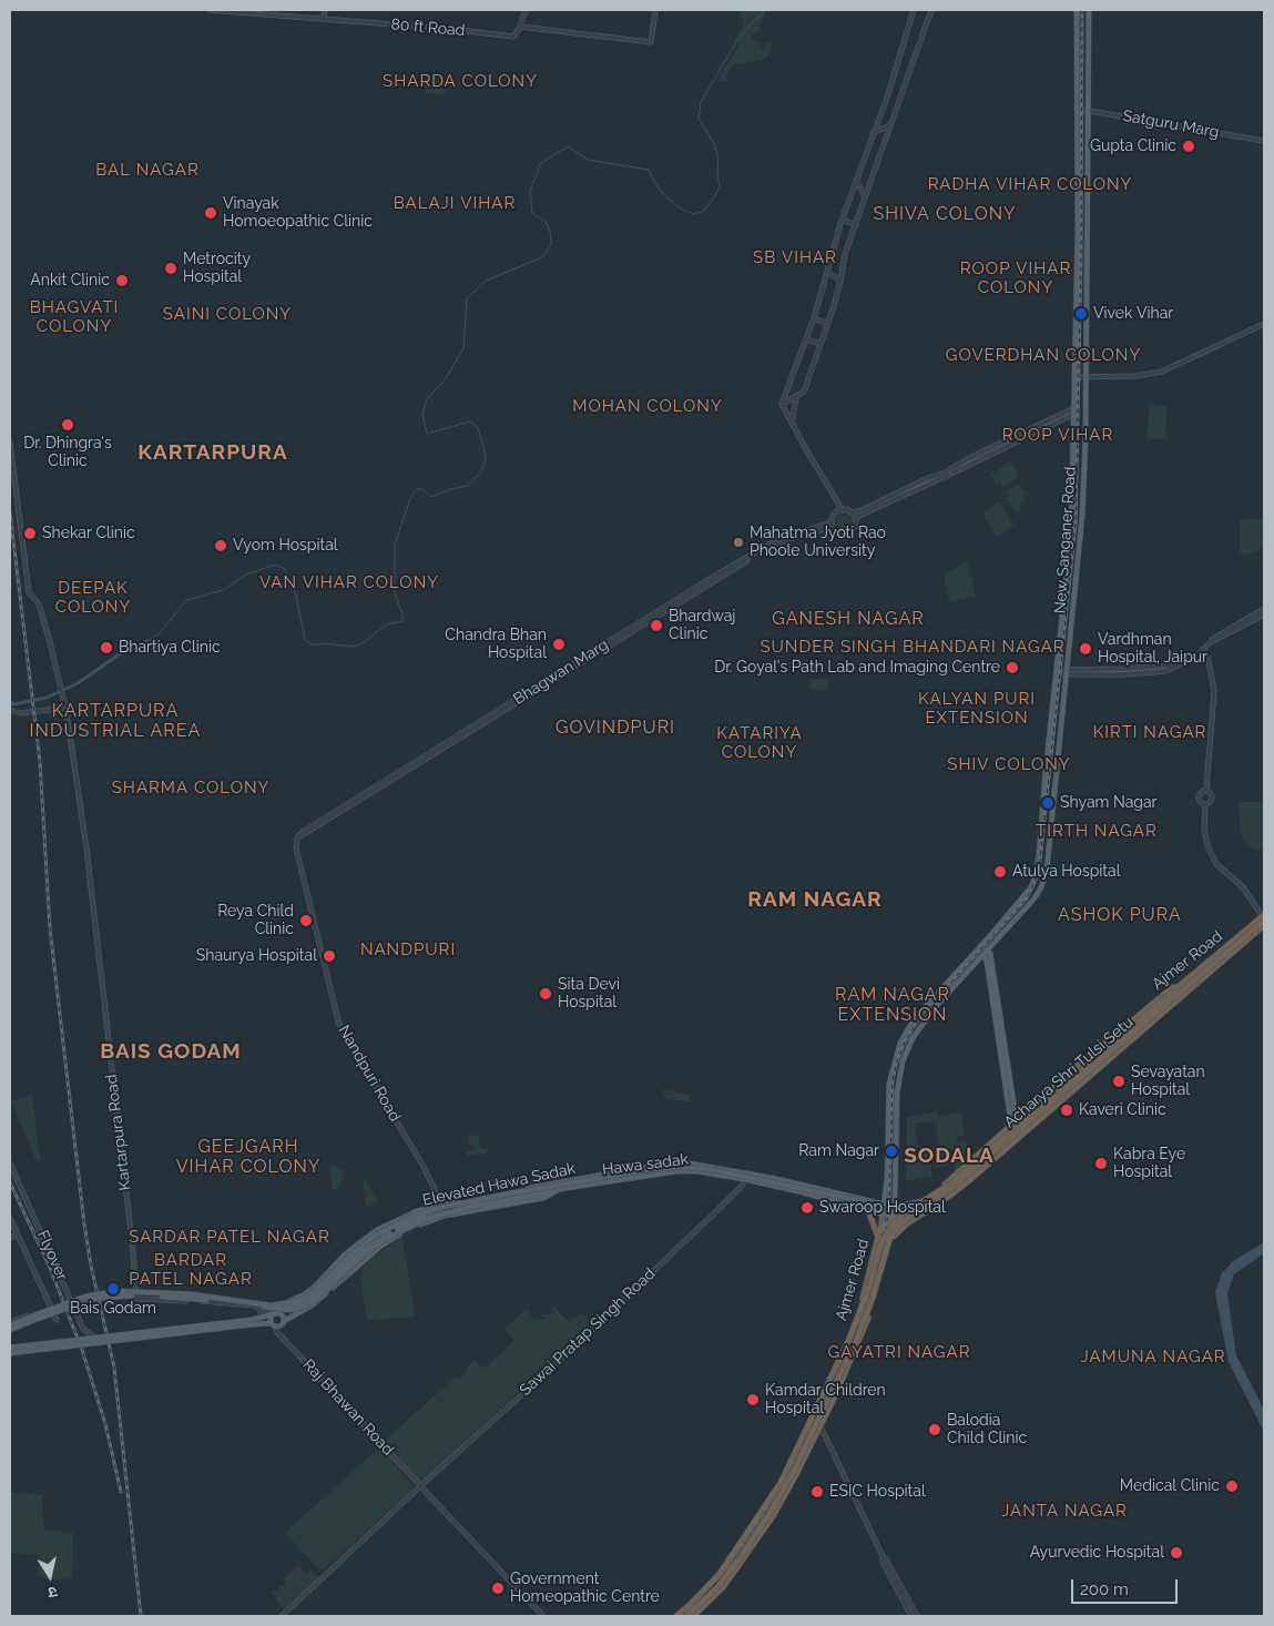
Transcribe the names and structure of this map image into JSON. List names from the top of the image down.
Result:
{
  "streets": {
    "highway": ["Ajmer Road", "Acharya Shri Tulsi Setu"],
    "main road": ["New Sanganer Road", "Hawa sadak", "Elevated Hawa Sadak"],
    "street": [
      "80 ft Road",
      "Satguru Marg",
      "Bhagwan Marg",
      "Nandpuri Road",
      "Kartarpura Road",
      "Flyover",
      "Sawai Pratap Singh Road",
      "Raj Bhawan Road"
    ]
  },
  "crossings": [
    ["Satguru Marg", "New Sanganer Road"],
    ["New Sanganer Road", "Ajmer Road"],
    ["New Sanganer Road", "Hawa sadak"],
    ["Bhagwan Marg", "Nandpuri Road"],
    ["Ajmer Road", "Acharya Shri Tulsi Setu"],
    ["Ajmer Road", "Hawa sadak"],
    ["Acharya Shri Tulsi Setu", "Elevated Hawa Sadak"],
    ["Nandpuri Road", "Hawa sadak"],
    ["Kartarpura Road", "Hawa sadak"],
    ["Hawa sadak", "Elevated Hawa Sadak"],
    ["Hawa sadak", "Sawai Pratap Singh Road"],
    ["Hawa sadak", "Raj Bhawan Road"],
    ["Sawai Pratap Singh Road", "Raj Bhawan Road"]
  ],
  "districts": [
    "SHARDA COLONY",
    "BAL NAGAR",
    "RADHA VIHAR COLONY",
    "BALAJI VIHAR",
    "SHIVA COLONY",
    "SB VIHAR",
    "ROOP VIHAR COLONY",
    "BHAGVATI COLONY",
    "SAINI COLONY",
    "GOVERDHAN COLONY",
    "MOHAN COLONY",
    "ROOP VIHAR",
    "KARTARPURA",
    "VAN VIHAR COLONY",
    "DEEPAK COLONY",
    "GANESH NAGAR",
    "SUNDER SINGH BHANDARI NAGAR",
    "KALYAN PURI EXTENSION",
    "KARTARPURA INDUSTRIAL AREA",
    "GOVINDPURI",
    "KIRTI NAGAR",
    "KATARIYA COLONY",
    "SHIV COLONY",
    "SHARMA COLONY",
    "TIRTH NAGAR",
    "RAM NAGAR",
    "ASHOK PURA",
    "NANDPURI",
    "RAM NAGAR EXTENSION",
    "BAIS GODAM",
    "GEEJGARH VIHAR COLONY",
    "SODALA",
    "SARDAR PATEL NAGAR",
    "BARDAR PATEL NAGAR",
    "GAYATRI NAGAR",
    "JAMUNA NAGAR",
    "JANTA NAGAR"
  ],
  "places": [
    "Gupta Clinic",
    "Vinayak Homoeopathic Clinic",
    "Metrocity Hospital",
    "Ankit Clinic",
    "Vivek Vihar",
    "Dr. Dhingra's Clinic",
    "Shekar Clinic",
    "Mahatma Jyoti Rao Phoole University",
    "Vyom Hospital",
    "Bhardwaj Clinic",
    "Chandra Bhan Hospital",
    "Bhartiya Clinic",
    "Vardhman Hospital, Jaipur",
    "Dr. Goyal's Path Lab and Imaging Centre",
    "Shyam Nagar",
    "Atulya Hospital",
    "Reya Child Clinic",
    "Shaurya Hospital",
    "Sita Devi Hospital",
    "Sevayatan Hospital",
    "Kaveri Clinic",
    "Ram Nagar",
    "Kabra Eye Hospital",
    "Swaroop Hospital",
    "Bais Godam",
    "Kamdar Children Hospital",
    "Balodia Child Clinic",
    "Medical Clinic",
    "ESIC Hospital",
    "Ayurvedic Hospital",
    "Government Homeopathic Centre"
  ],
  "scale_bar": "200 m",
  "north": "bottom"
}
